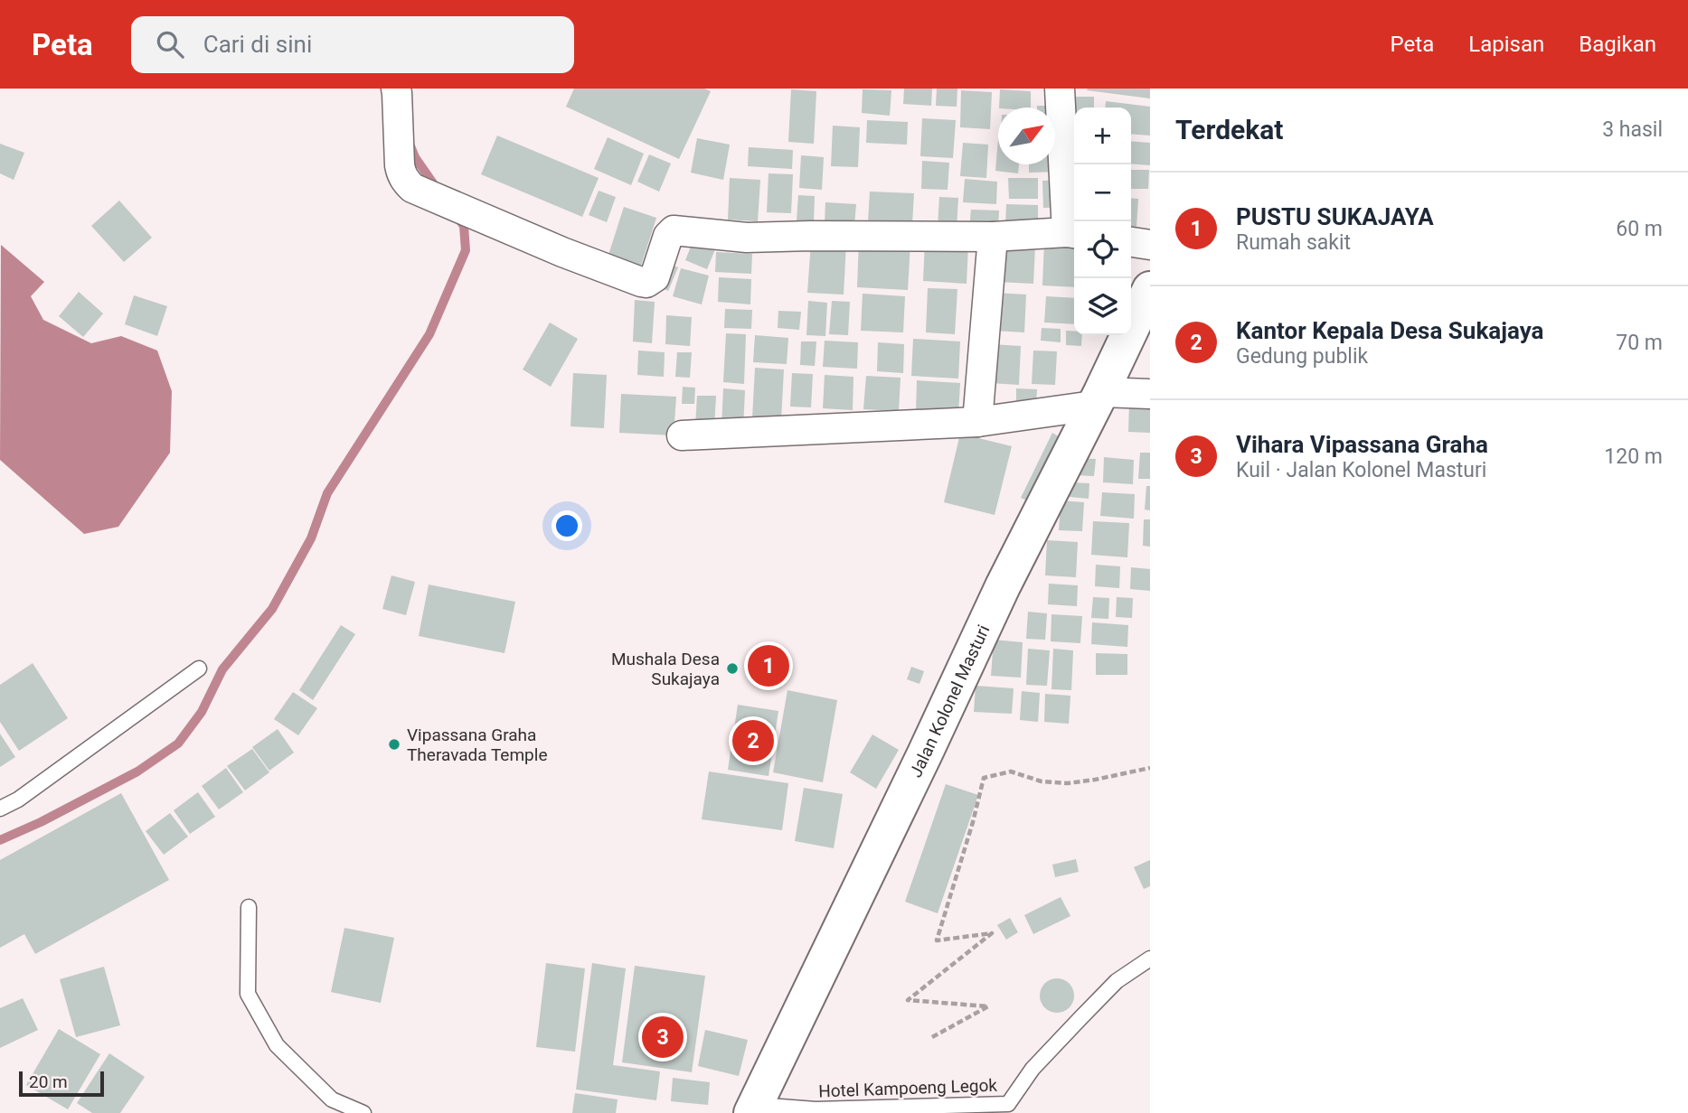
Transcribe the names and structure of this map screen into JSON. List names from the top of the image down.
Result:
{
  "streets": {
    "main road": ["Jalan Kolonel Masturi"],
    "lane": ["Hotel Kampoeng Legok"]
  },
  "crossings": [
    ["Jalan Kolonel Masturi", "Hotel Kampoeng Legok"]
  ],
  "places": ["Mushala Desa Sukajaya", "Vipassana Graha Theravada Temple"],
  "scale_bar": "20 m",
  "north": "top right",
  "page": {
    "header": "Peta",
    "search": "Cari di sini",
    "nav": ["Peta", "Lapisan", "Bagikan"],
    "heading": ["Terdekat", "3 hasil"],
    "map_buttons": ["+", "−"],
    "list": [
      {
        "mark": "1",
        "name": "PUSTU SUKAJAYA",
        "note": "Rumah sakit",
        "value": "60 m"
      },
      {
        "mark": "2",
        "name": "Kantor Kepala Desa Sukajaya",
        "note": "Gedung publik",
        "value": "70 m"
      },
      {
        "mark": "3",
        "name": "Vihara Vipassana Graha",
        "note": "Kuil · Jalan Kolonel Masturi",
        "value": "120 m"
      }
    ],
    "pins": ["1", "2", "3"],
    "scale": "20 m"
  }
}
